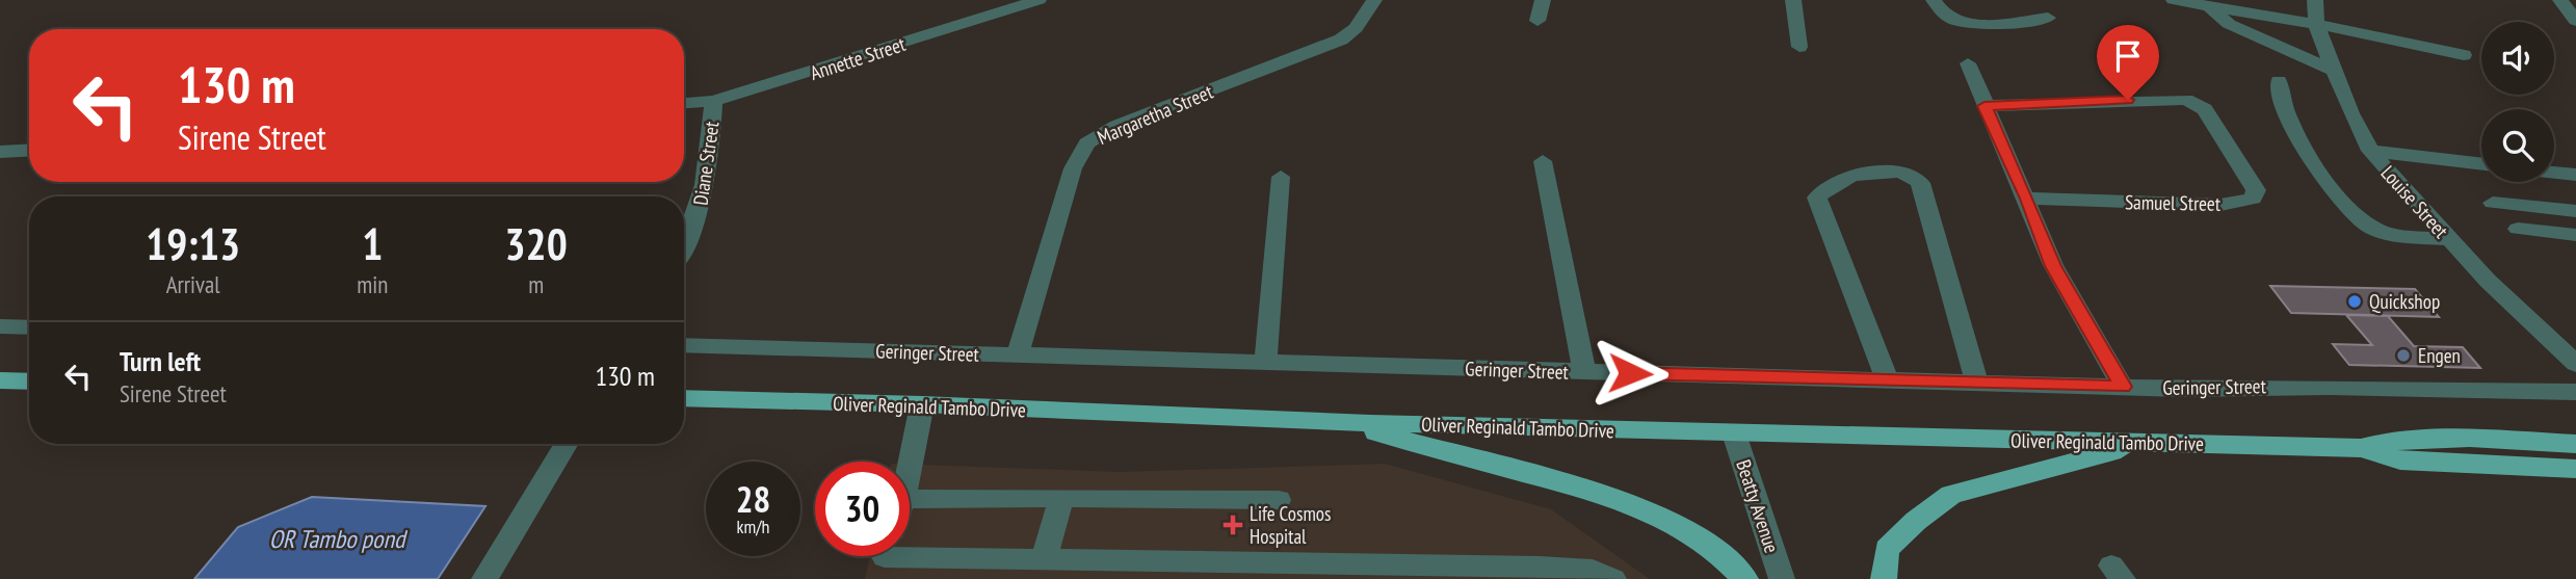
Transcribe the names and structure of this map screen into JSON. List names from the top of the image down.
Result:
{
  "streets": {
    "main road": ["Oliver Reginald Tambo Drive"],
    "street": [
      "Annette Street",
      "Margaretha Street",
      "Diane Street",
      "Louise Street",
      "Samuel Street",
      "Geringer Street",
      "Beatty Avenue"
    ]
  },
  "crossings": [
    ["Annette Street", "Diane Street"],
    ["Margaretha Street", "Geringer Street"],
    ["Oliver Reginald Tambo Drive", "Beatty Avenue"]
  ],
  "water": ["OR Tambo pond"],
  "places": {
    "other": ["Quickshop", "Engen"],
    "health": ["Life Cosmos Hospital"]
  },
  "page": {
    "turn": ["130 m", "Sirene Street"],
    "eta": [
      "19:13",
      "Arrival",
      "1",
      "min",
      "320",
      "m"
    ],
    "list": [
      {
        "name": "Turn left",
        "note": "Sirene Street",
        "value": "130 m"
      }
    ],
    "speed": "28 km/h",
    "limit": "30"
  }
}
